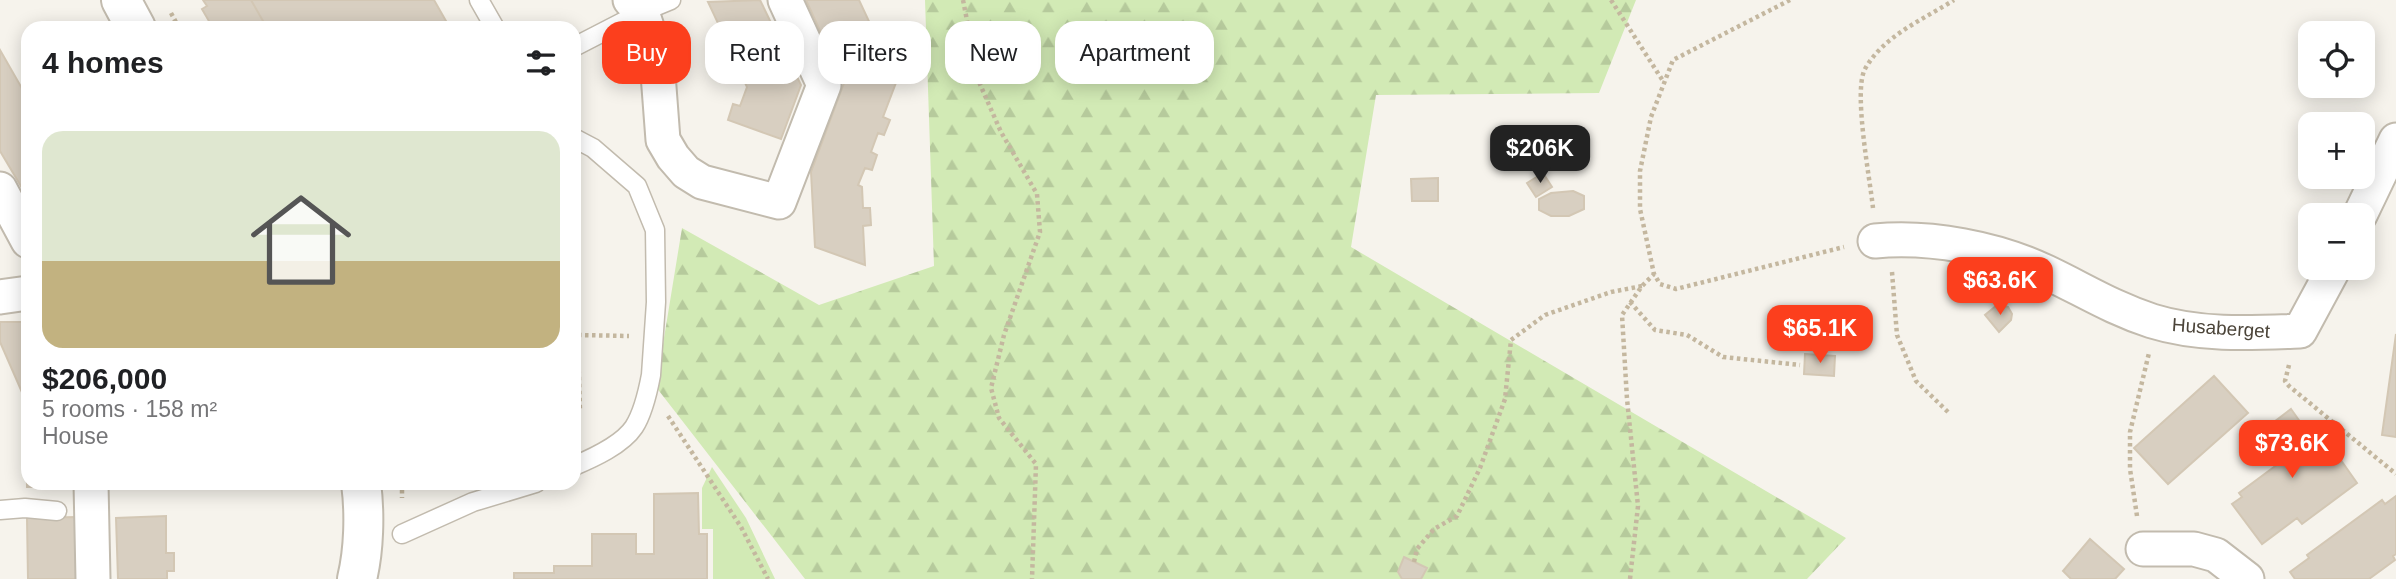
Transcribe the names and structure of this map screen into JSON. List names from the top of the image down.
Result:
{
  "streets": {
    "street": ["Husaberget"]
  },
  "page": {
    "map_buttons": ["+", "−"],
    "chip": [
      "Buy",
      "Rent",
      "Filters",
      "New",
      "Apartment"
    ],
    "heading": "4 homes",
    "list": [
      {
        "name": "$206,000",
        "note": "5 rooms · 158 m² · House"
      }
    ],
    "price": [
      "$206K",
      "$63.6K",
      "$65.1K",
      "$73.6K"
    ]
  }
}
